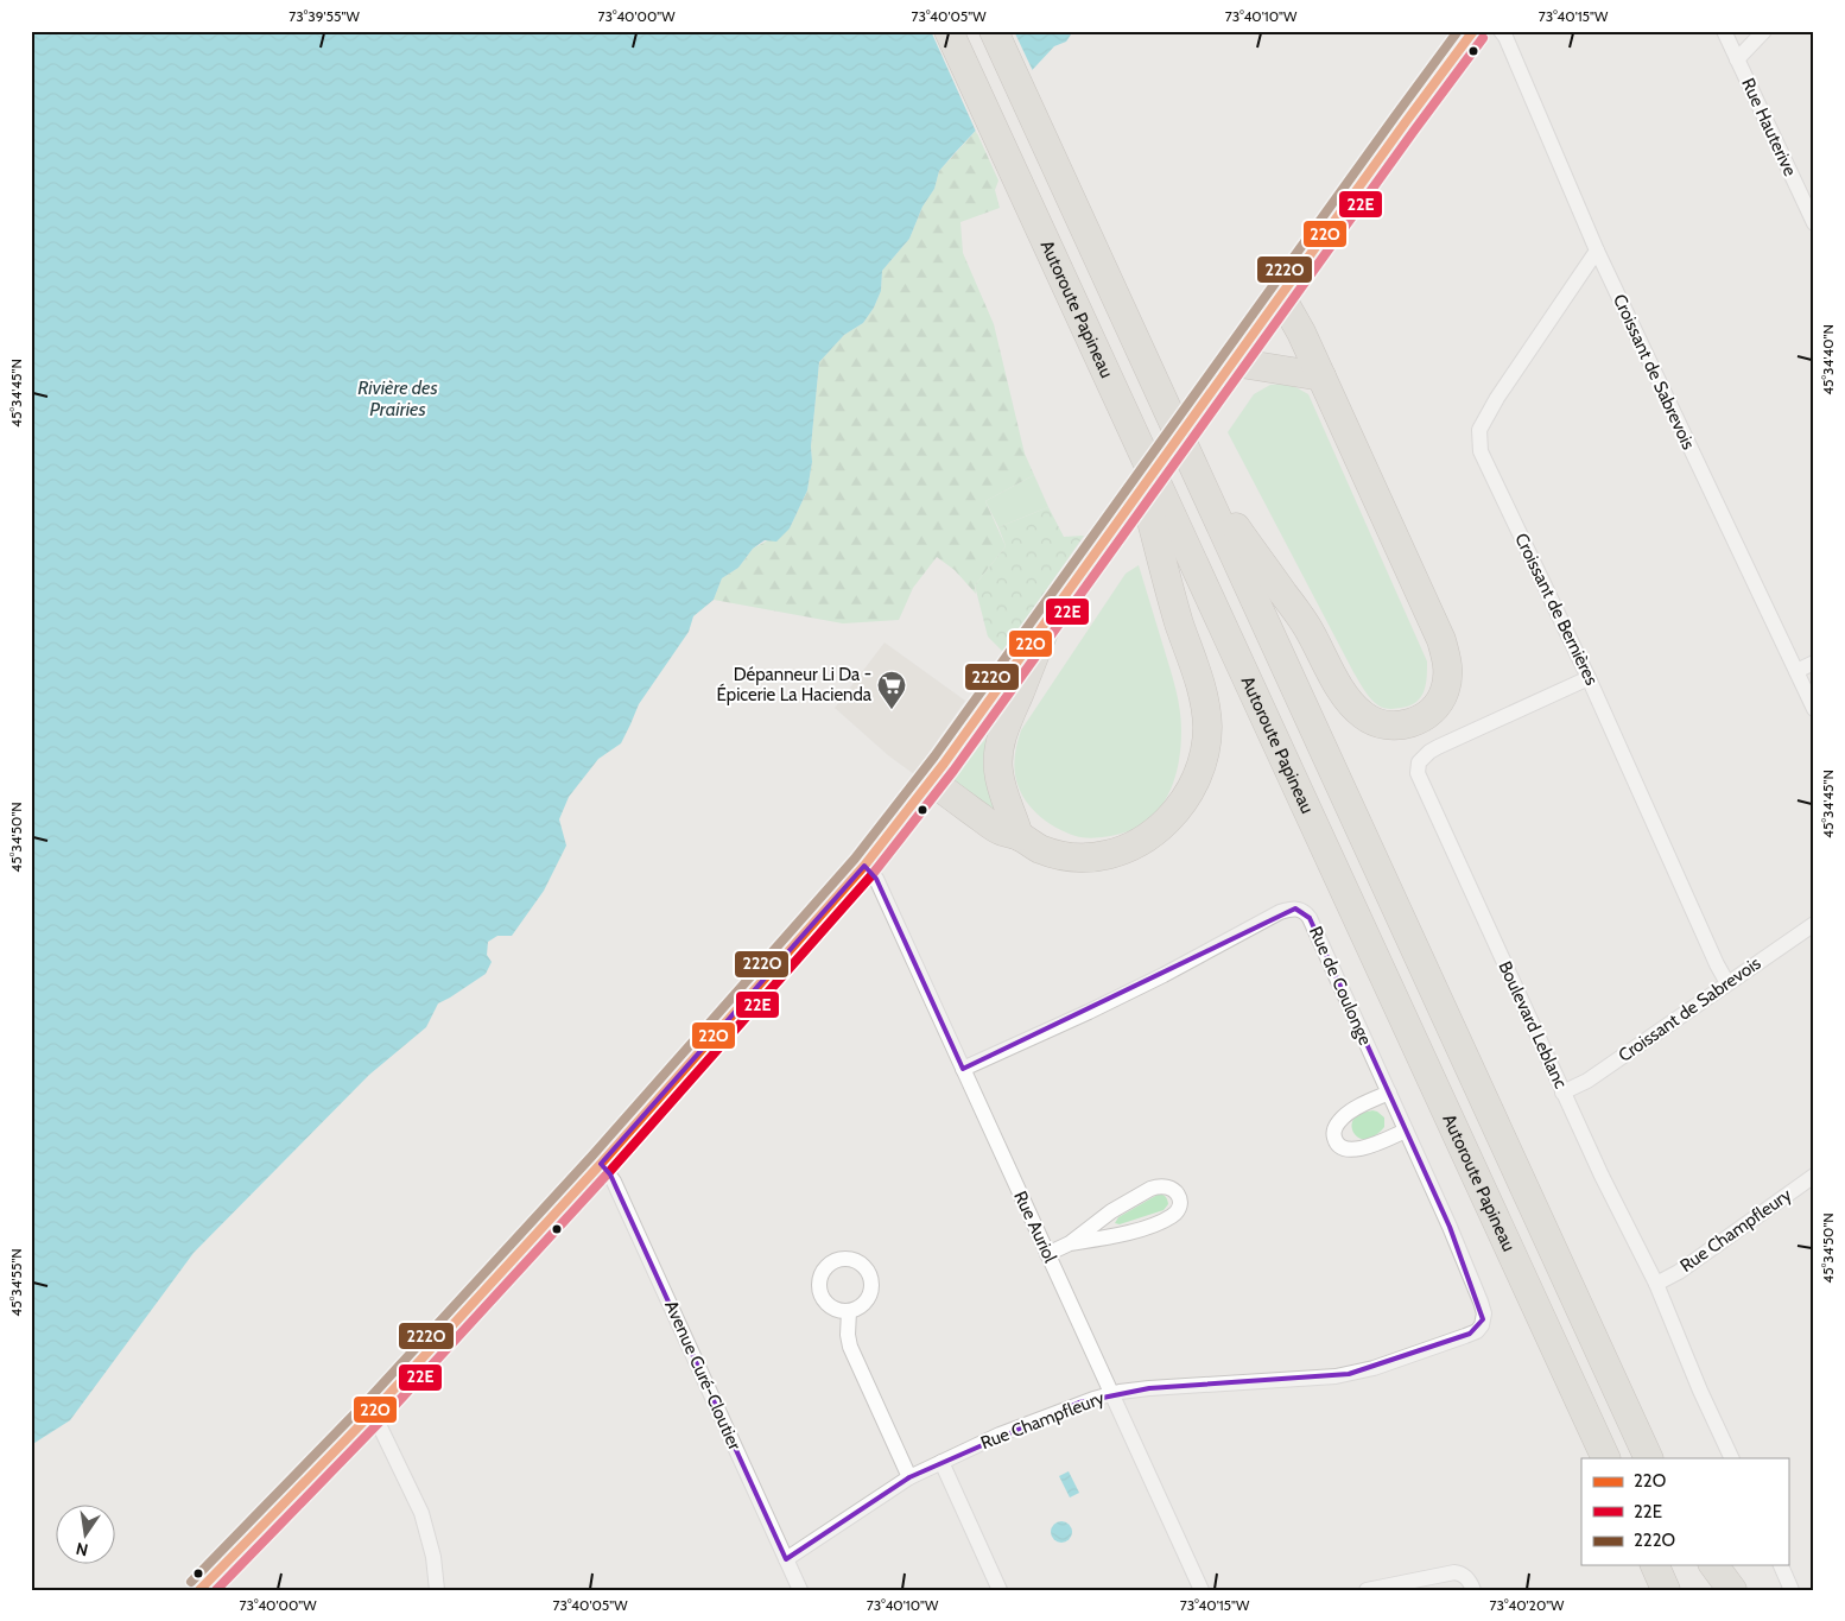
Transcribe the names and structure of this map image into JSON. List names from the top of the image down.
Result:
{
  "streets": {
    "highway": ["Autoroute Papineau"],
    "street": [
      "Rue Hauterive",
      "Croissant de Sabrevois",
      "Croissant de Bernières",
      "Rue de Coulonge",
      "Boulevard Leblanc",
      "Rue Auriol",
      "Rue Champfleury",
      "Avenue Curé-Cloutier"
    ]
  },
  "crossings": [
    ["Croissant de Sabrevois", "Croissant de Bernières"],
    ["Croissant de Sabrevois", "Boulevard Leblanc"],
    ["Croissant de Bernières", "Boulevard Leblanc"],
    ["Rue de Coulonge", "Rue Auriol"],
    ["Rue de Coulonge", "Rue Champfleury"],
    ["Boulevard Leblanc", "Rue Champfleury"],
    ["Rue Auriol", "Rue Champfleury"],
    ["Rue Champfleury", "Avenue Curé-Cloutier"]
  ],
  "water": ["Rivière des Prairies"],
  "places": {
    "supermarket": ["Dépanneur Li Da - Épicerie La Hacienda"]
  },
  "lines": ["transit line 22O", "transit line 222O", "transit line 22E"],
  "legend": ["22O", "22E", "222O"],
  "north": "bottom",
  "coordinates": [
    "73°39'55\"W",
    "73°40'00\"W",
    "73°40'05\"W",
    "73°40'10\"W",
    "73°40'15\"W",
    "45°34'40\"N",
    "45°34'45\"N",
    "45°34'50\"N",
    "45°34'55\"N",
    "73°40'20\"W"
  ]
}
